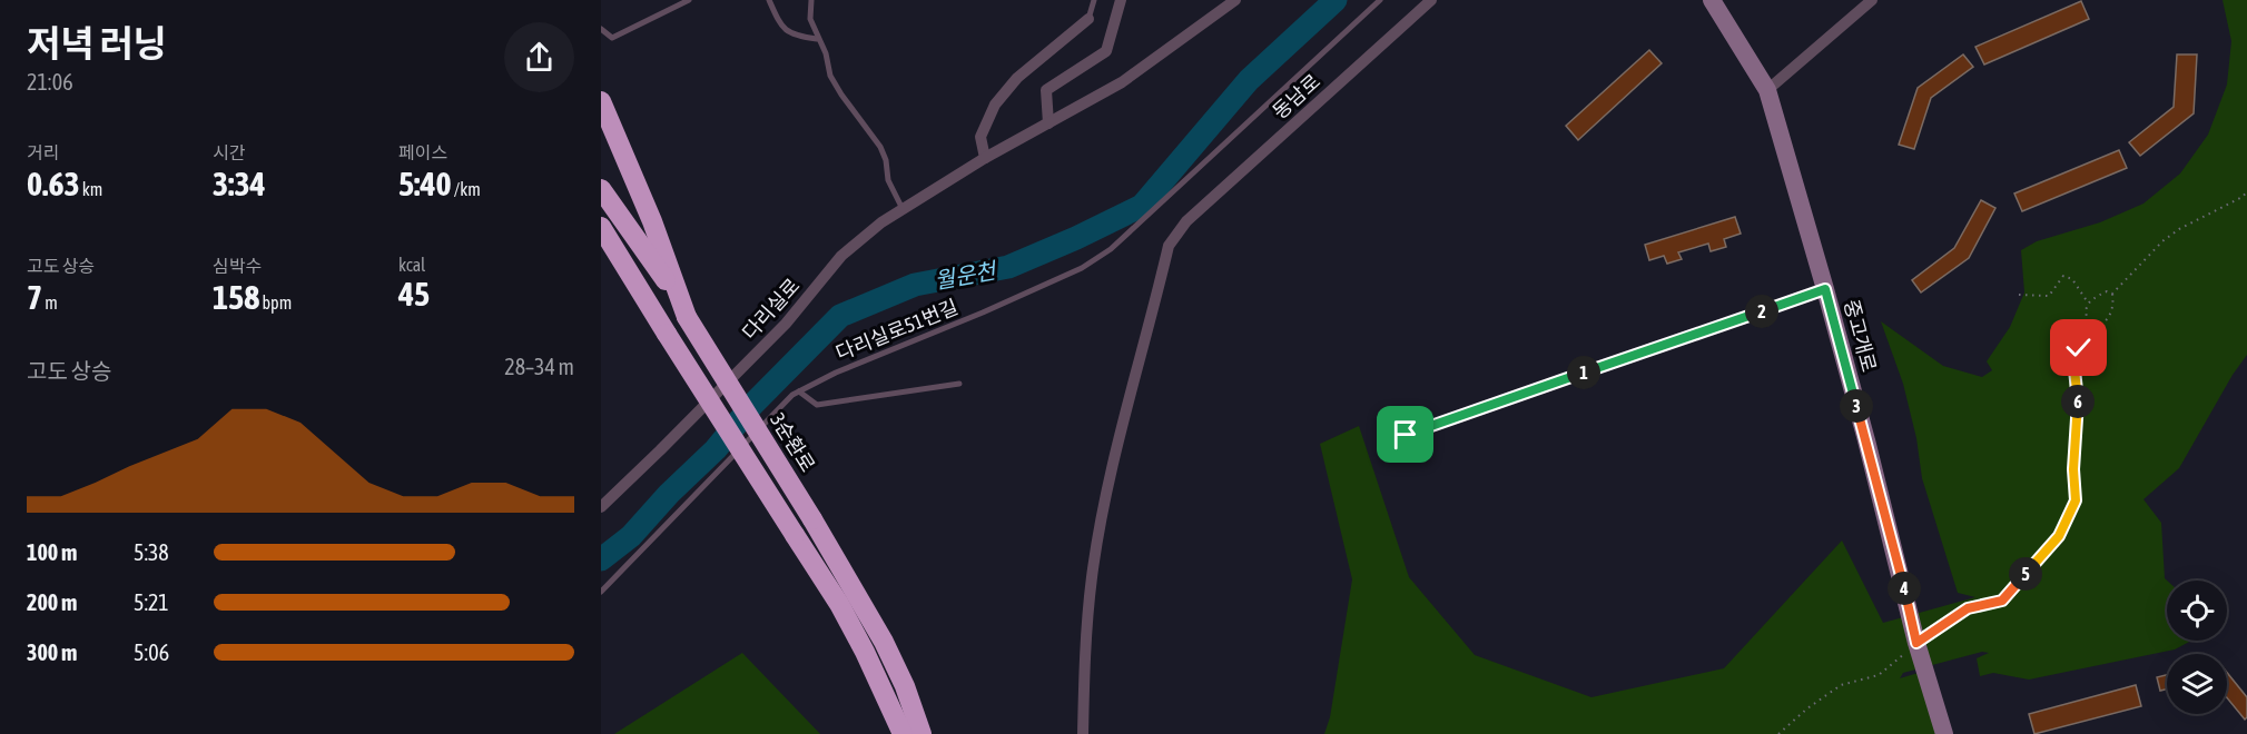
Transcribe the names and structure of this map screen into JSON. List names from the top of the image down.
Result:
{
  "streets": {
    "highway": ["3순환로"],
    "street": ["동남로", "다리실로", "중고개로"],
    "lane": ["다리실로51번길"]
  },
  "water": ["월운천"],
  "page": {
    "heading": ["저녁 러닝", "21:06"],
    "stats": [
      ["거리", "0.63 km"],
      ["시간", "3:34"],
      ["페이스", "5:40 /km"],
      ["고도 상승", "7 m"],
      ["심박수", "158 bpm"],
      ["kcal", "45"]
    ],
    "pins": [
      "2",
      "1",
      "6",
      "3",
      "5",
      "4"
    ],
    "chart": ["고도 상승", "28–34 m"],
    "list": [
      {
        "name": "100 m",
        "note": "5:38"
      },
      {
        "name": "200 m",
        "note": "5:21"
      },
      {
        "name": "300 m",
        "note": "5:06"
      }
    ]
  }
}
